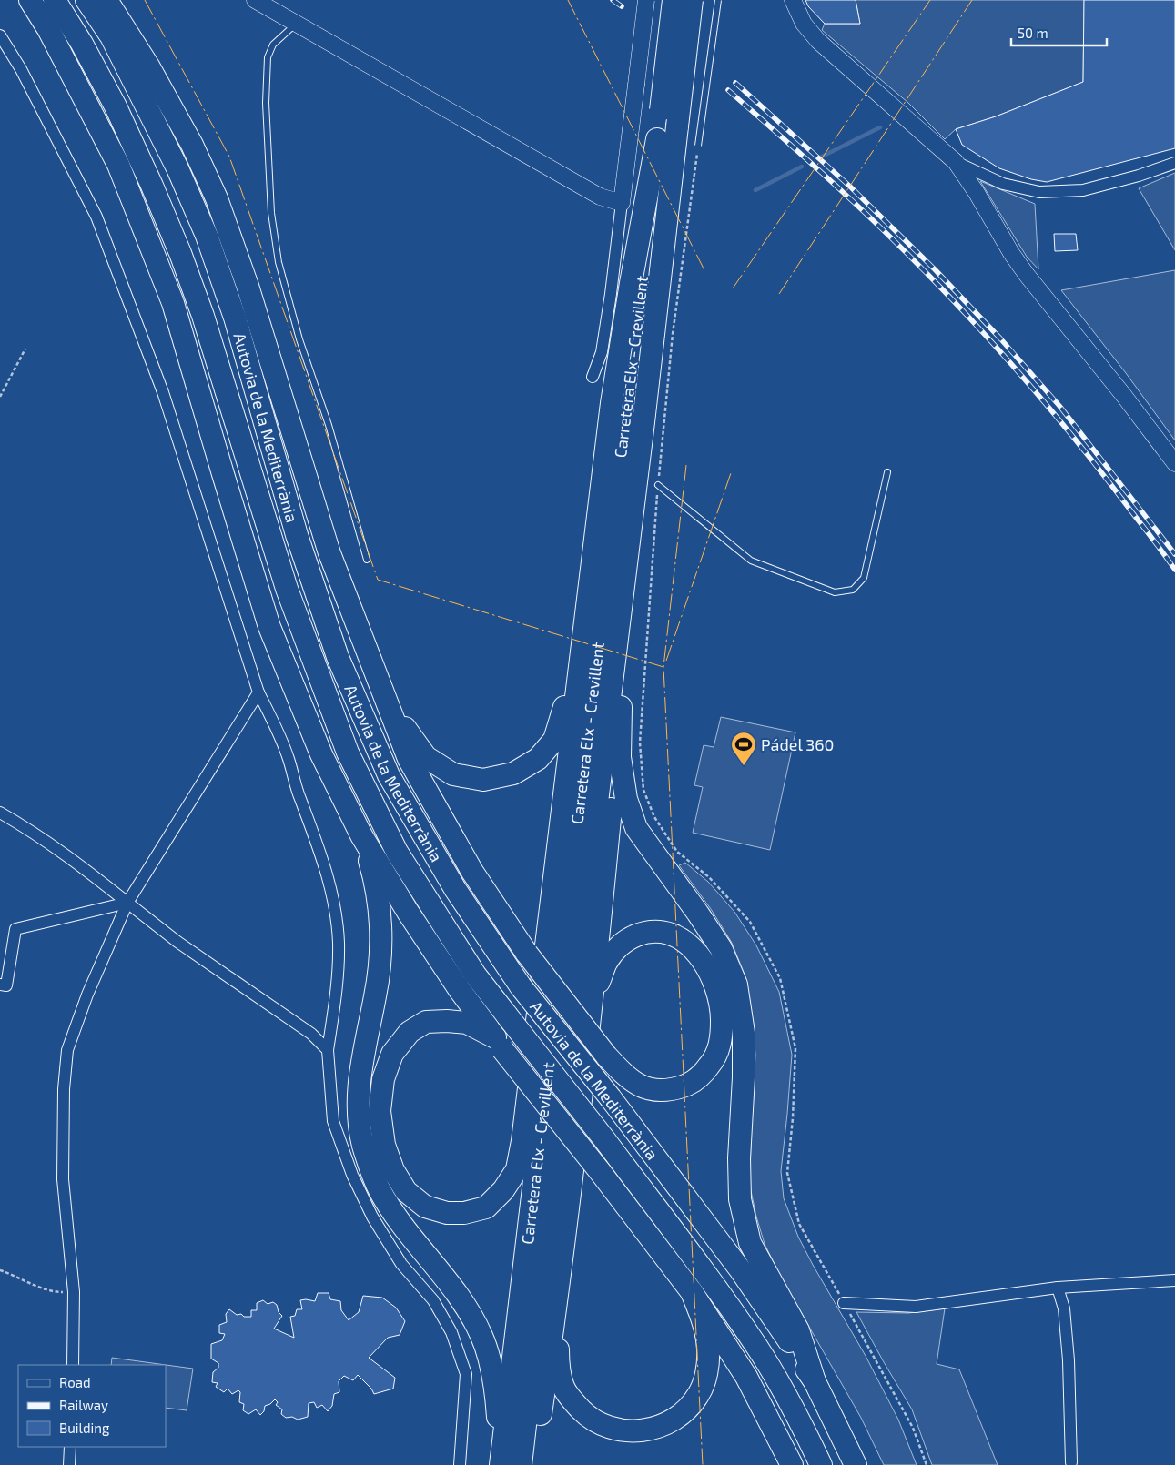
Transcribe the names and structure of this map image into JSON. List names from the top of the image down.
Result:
{
  "streets": {
    "highway": ["Carretera Elx - Crevillent", "Autovia de la Mediterrània"]
  },
  "places": {
    "sports": ["Pádel 360"]
  },
  "legend": ["Road", "Railway", "Building"],
  "scale_bar": "50 m"
}
